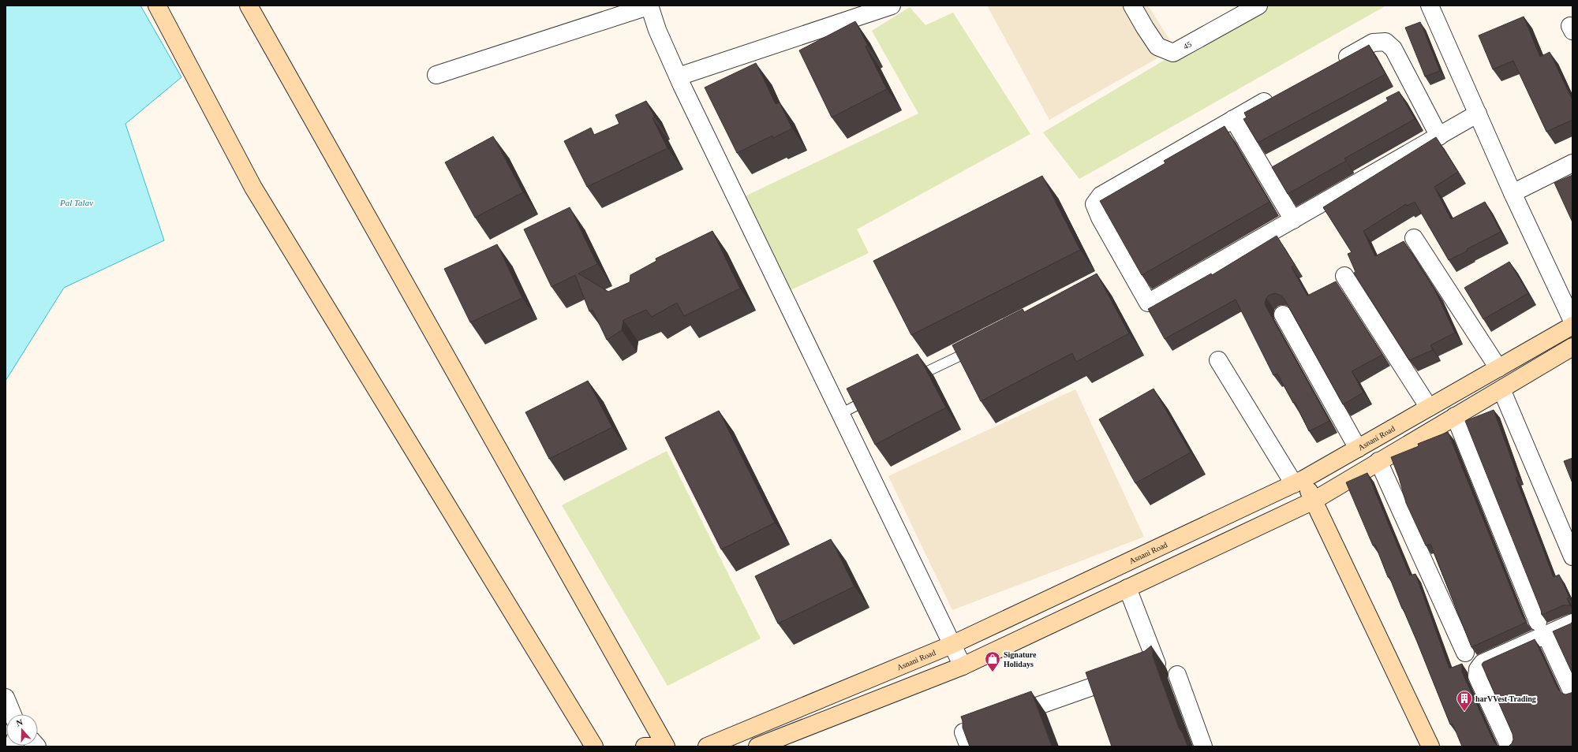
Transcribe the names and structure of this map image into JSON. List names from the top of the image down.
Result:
{
  "streets": {
    "street": ["45", "Asnani Road"]
  },
  "water": ["Pal Talav"],
  "places": {
    "shop": ["Signature Holidays"],
    "building": ["harVVest Trading"]
  },
  "north": "top"
}
